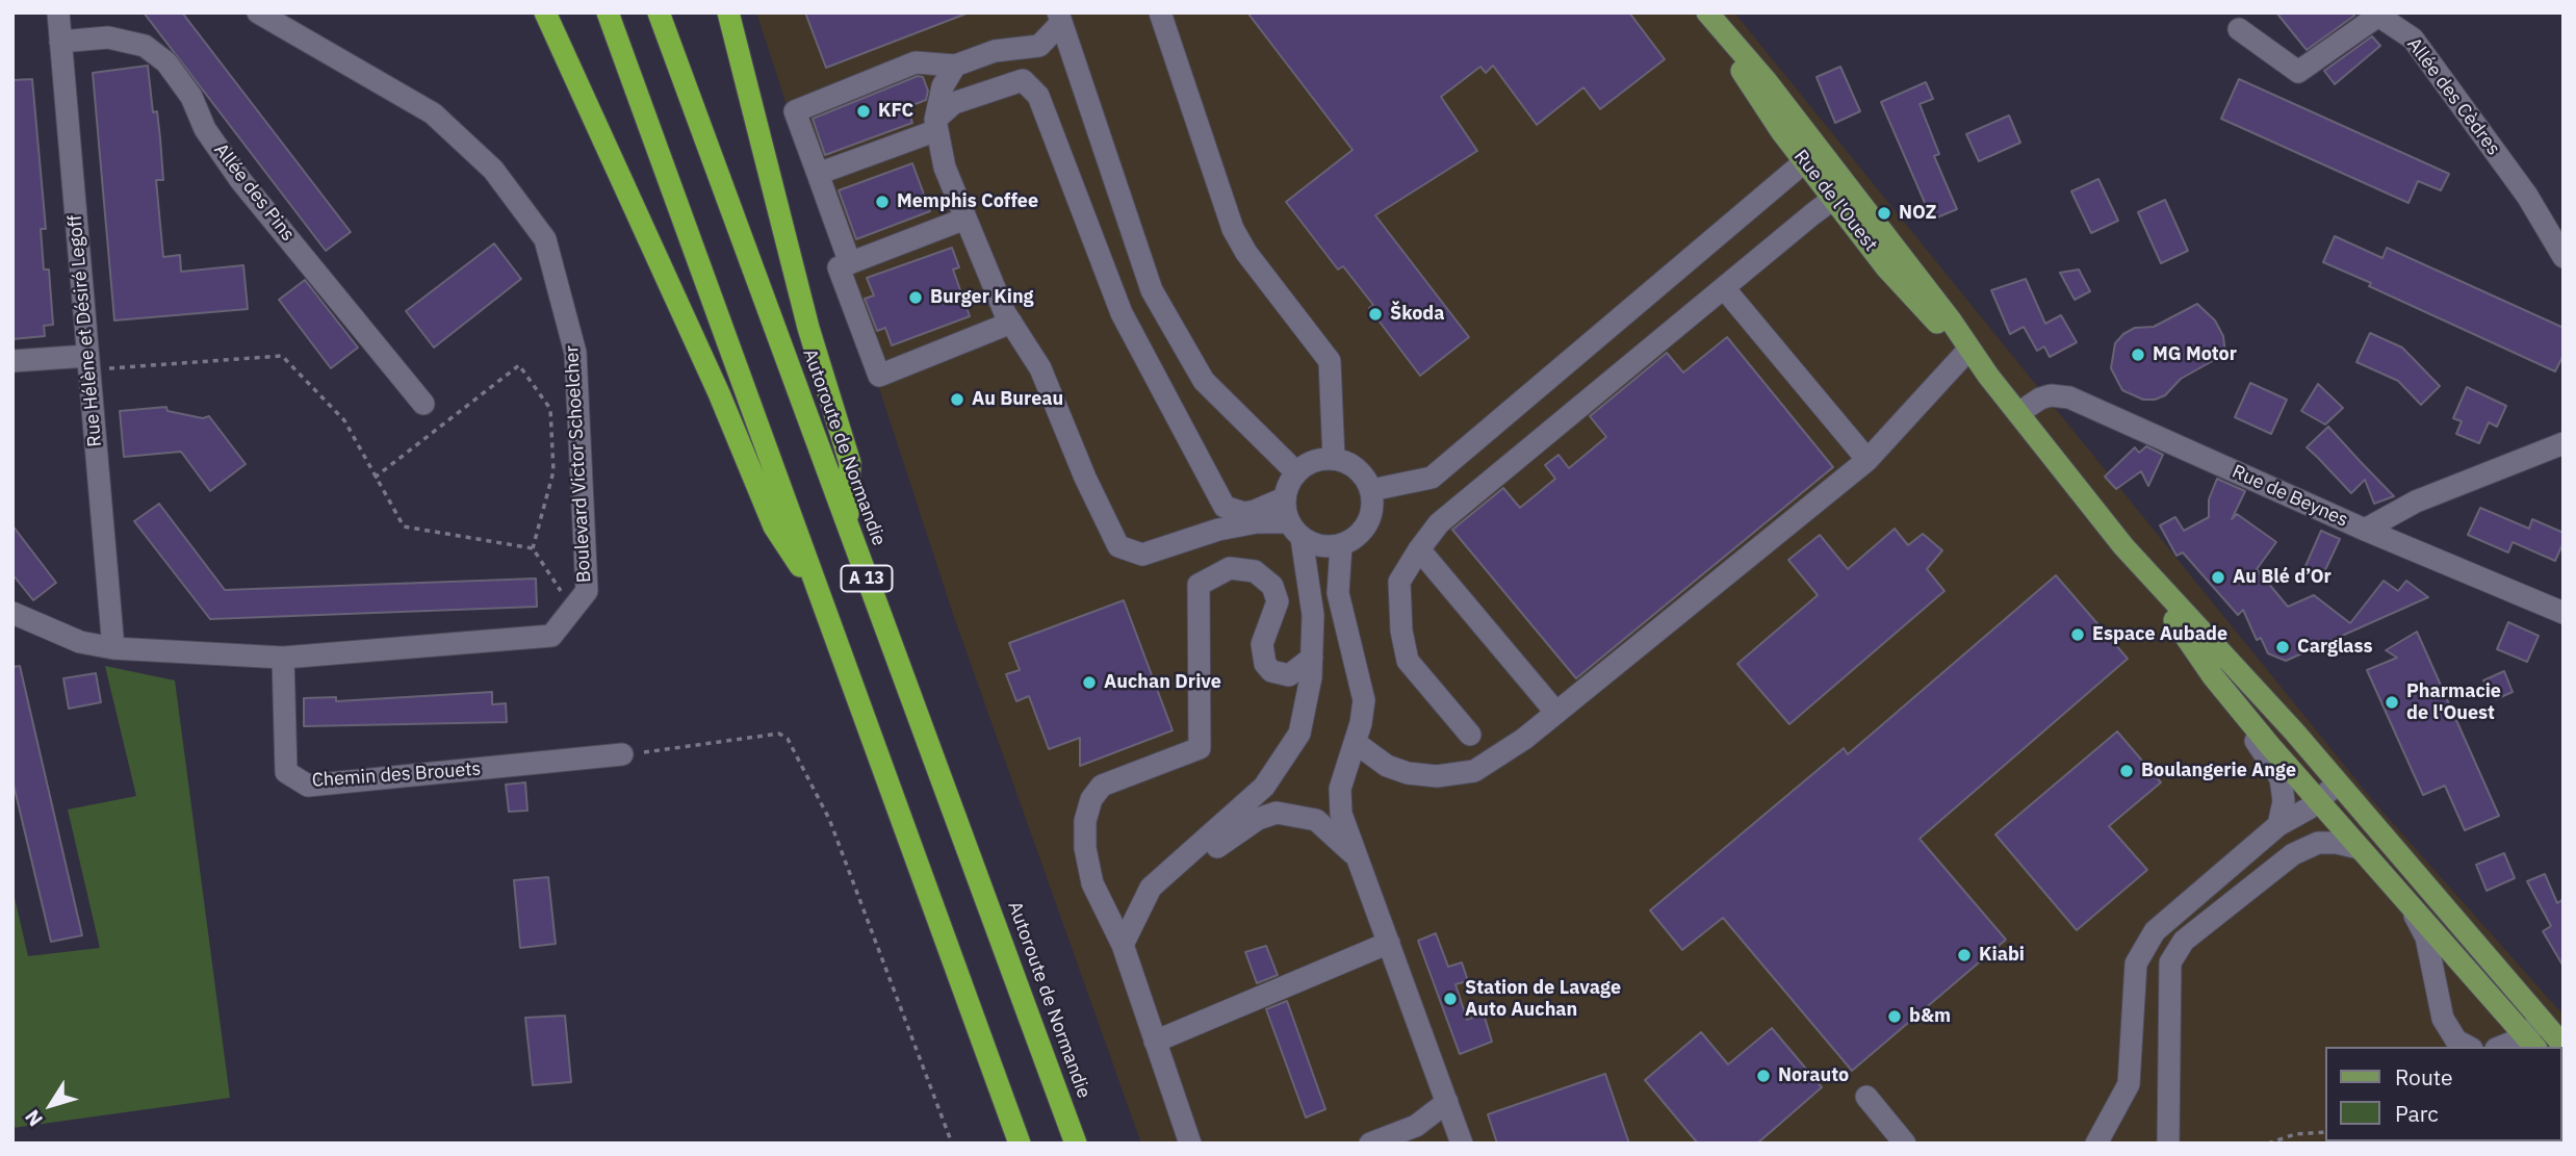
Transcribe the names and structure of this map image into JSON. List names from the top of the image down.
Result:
{
  "streets": {
    "highway": ["Autoroute de Normandie", "A 13"],
    "main road": ["Rue de l'Ouest"],
    "street": [
      "Allée des Cèdres",
      "Allée des Pins",
      "Rue Hélène et Désiré Legoff",
      "Boulevard Victor Schoelcher",
      "Rue de Beynes",
      "Chemin des Brouets"
    ]
  },
  "crossings": [
    ["Allée des Pins", "Rue Hélène et Désiré Legoff"],
    ["Rue de l'Ouest", "Rue de Beynes"],
    ["Rue Hélène et Désiré Legoff", "Boulevard Victor Schoelcher"],
    ["Boulevard Victor Schoelcher", "Chemin des Brouets"]
  ],
  "places": [
    "KFC",
    "Memphis Coffee",
    "NOZ",
    "Burger King",
    "Škoda",
    "MG Motor",
    "Au Bureau",
    "Au Blé d’Or",
    "Espace Aubade",
    "Carglass",
    "Auchan Drive",
    "Pharmacie de l'Ouest",
    "Boulangerie Ange",
    "Kiabi",
    "Station de Lavage Auto Auchan",
    "b&m",
    "Norauto"
  ],
  "legend": ["Route", "Parc"],
  "north": "bottom left"
}
